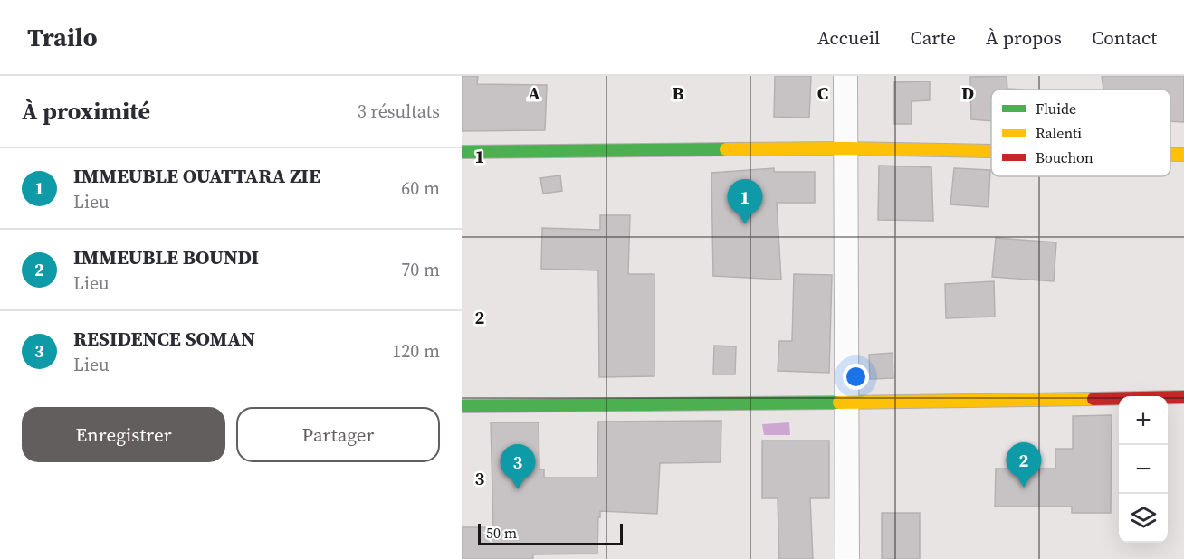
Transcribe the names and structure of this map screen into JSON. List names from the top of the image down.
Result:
{
  "legend": ["Fluide", "Ralenti", "Bouchon"],
  "scale_bar": "50 m",
  "page": {
    "header": "Trailo",
    "nav": [
      "Accueil",
      "Carte",
      "À propos",
      "Contact"
    ],
    "heading": ["À proximité", "3 résultats"],
    "list": [
      {
        "mark": "1",
        "name": "IMMEUBLE OUATTARA ZIE",
        "note": "Lieu",
        "value": "60 m"
      },
      {
        "mark": "2",
        "name": "IMMEUBLE BOUNDI",
        "note": "Lieu",
        "value": "70 m"
      },
      {
        "mark": "3",
        "name": "RESIDENCE SOMAN",
        "note": "Lieu",
        "value": "120 m"
      }
    ],
    "pins": ["1", "2", "3"],
    "buttons": ["Enregistrer", "Partager"],
    "map_buttons": ["+", "−"],
    "scale": "50 m"
  },
  "grid": {
    "columns": [
      "A",
      "B",
      "C",
      "D"
    ],
    "rows": ["1", "2", "3"]
  }
}
